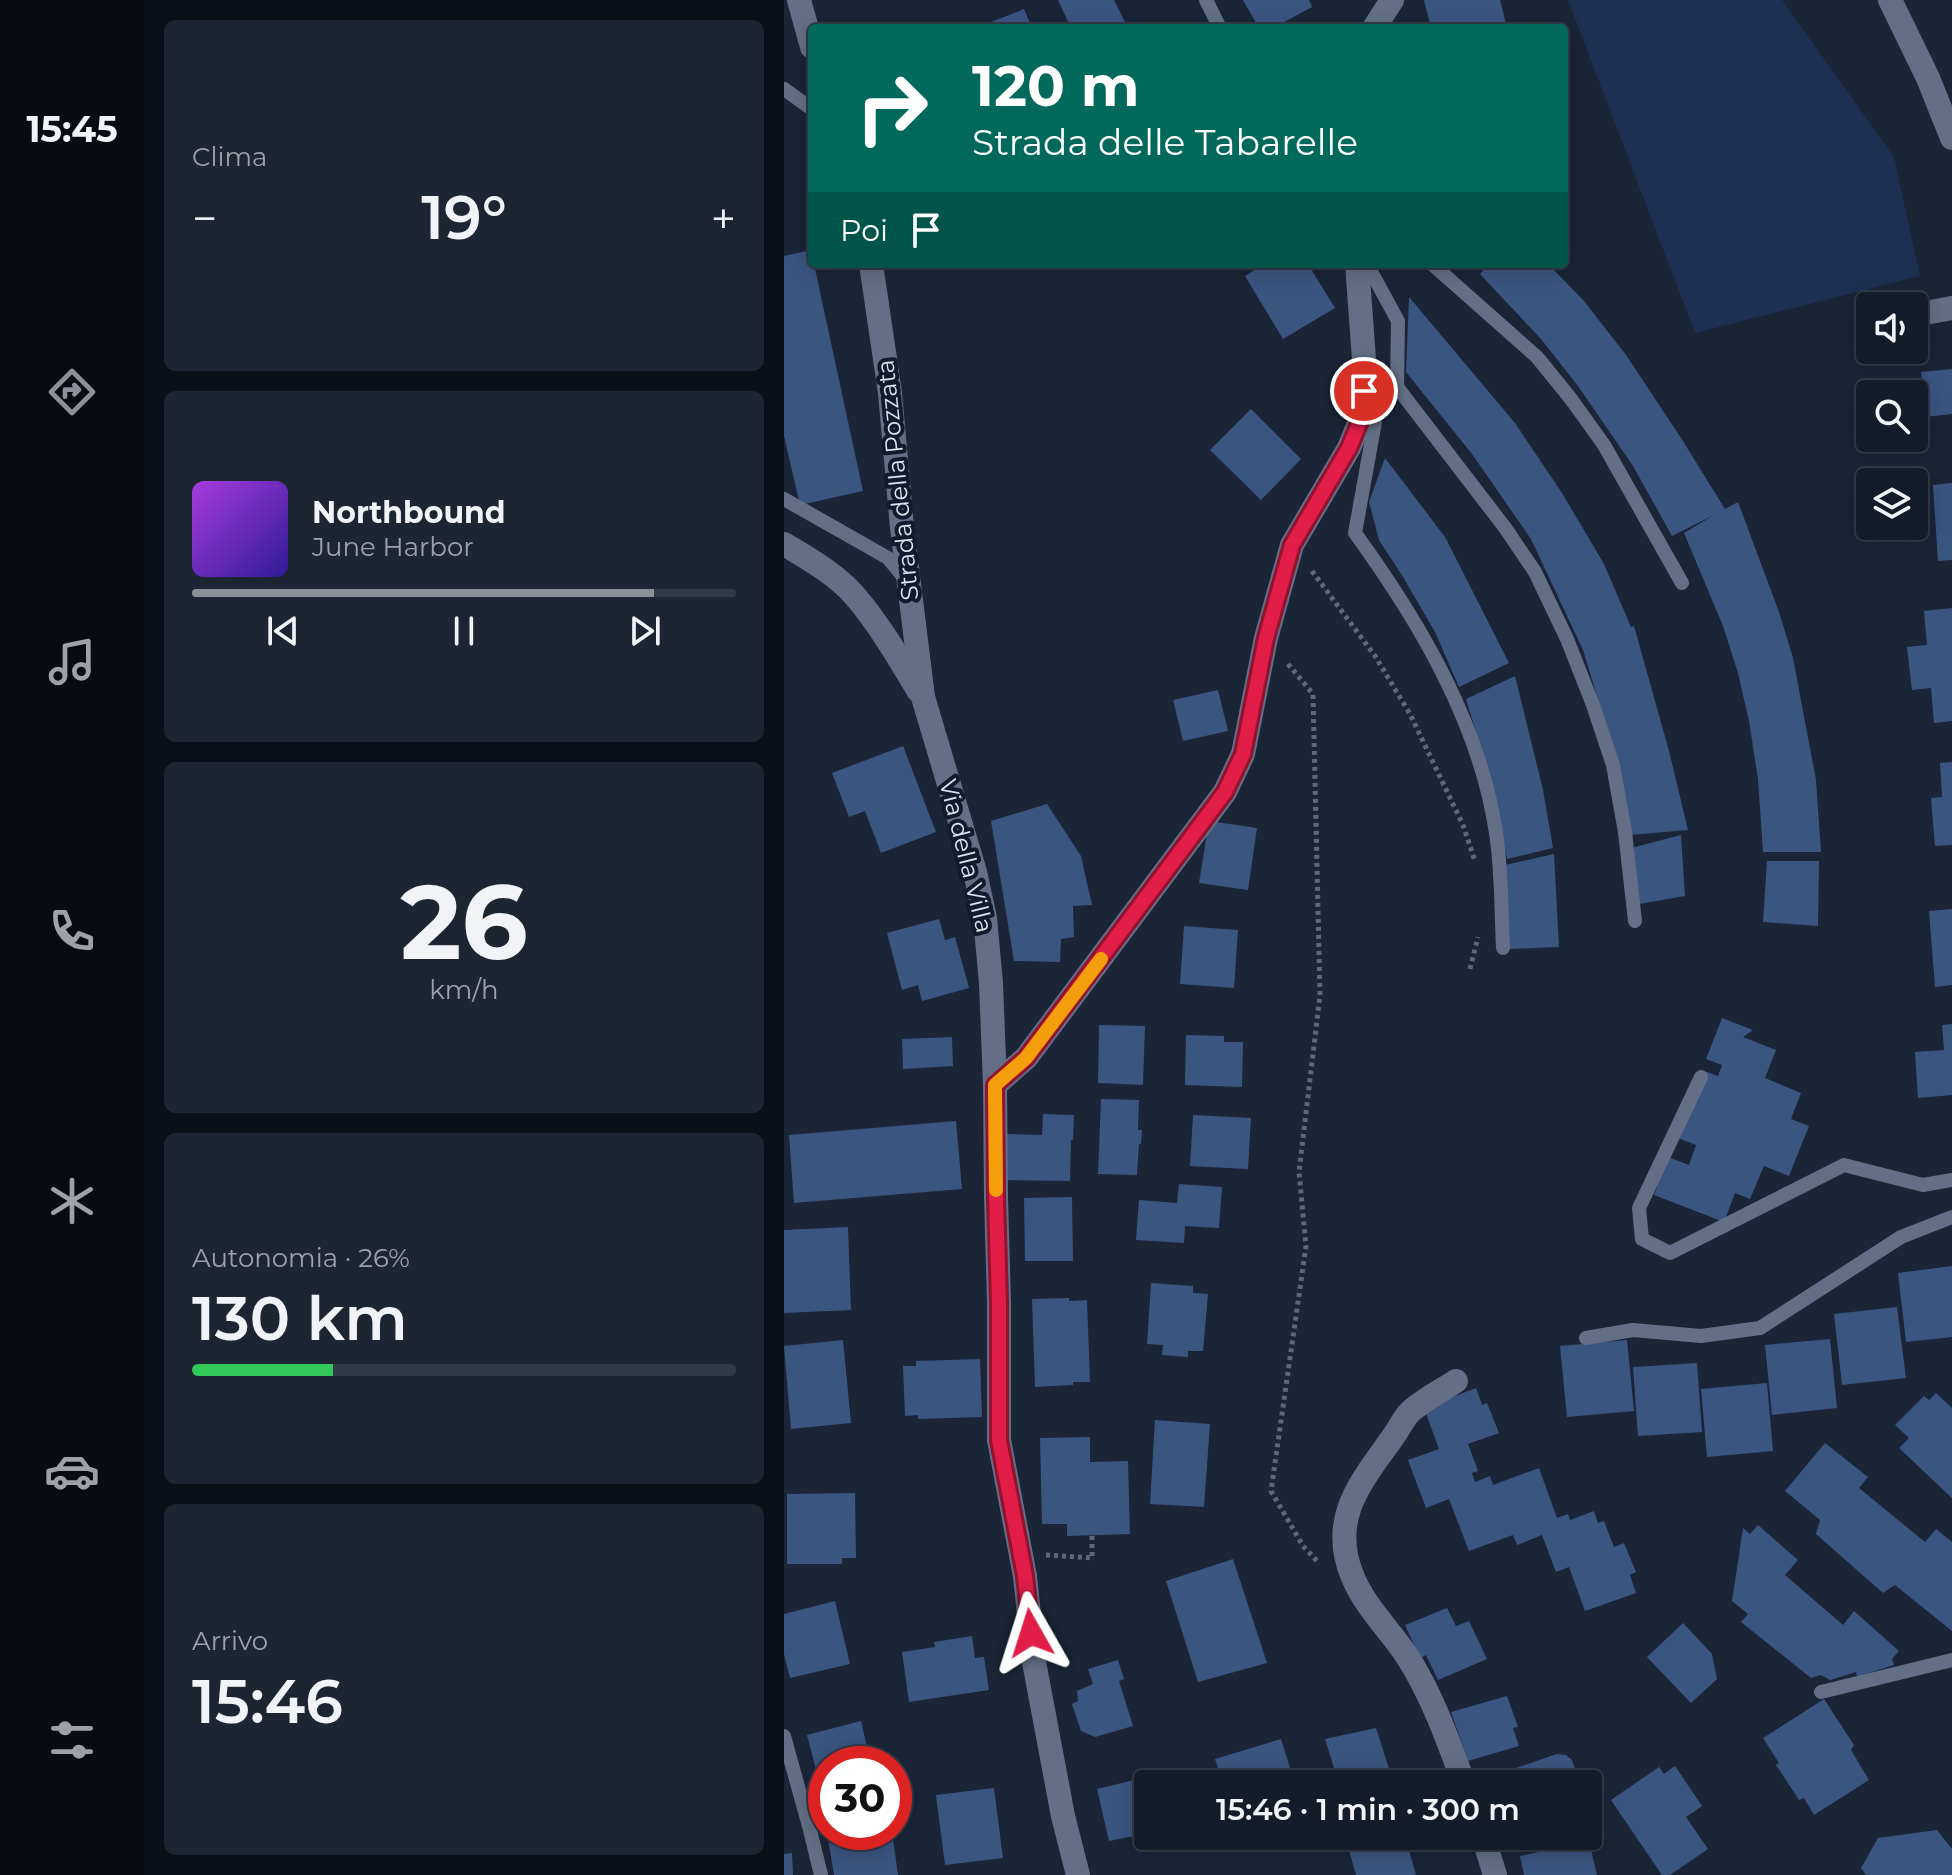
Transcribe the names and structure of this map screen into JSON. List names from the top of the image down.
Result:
{
  "streets": {
    "street": ["Strada della Pozzata", "Via della Villa"]
  },
  "crossings": [
    ["Strada della Pozzata", "Via della Villa"]
  ],
  "page": {
    "tabs": "15:45",
    "tile": [
      "Clima",
      ["26", "km/h"],
      ["Autonomia · 26%", "130 km"],
      ["Arrivo", "15:46"]
    ],
    "turn": ["120 m", "Strada delle Tabarelle"],
    "heat": ["−", "19°", "+"],
    "then": "Poi",
    "song": ["Northbound", "June Harbor"],
    "limit": "30",
    "trip": "15:46 · 1 min · 300 m"
  }
}
